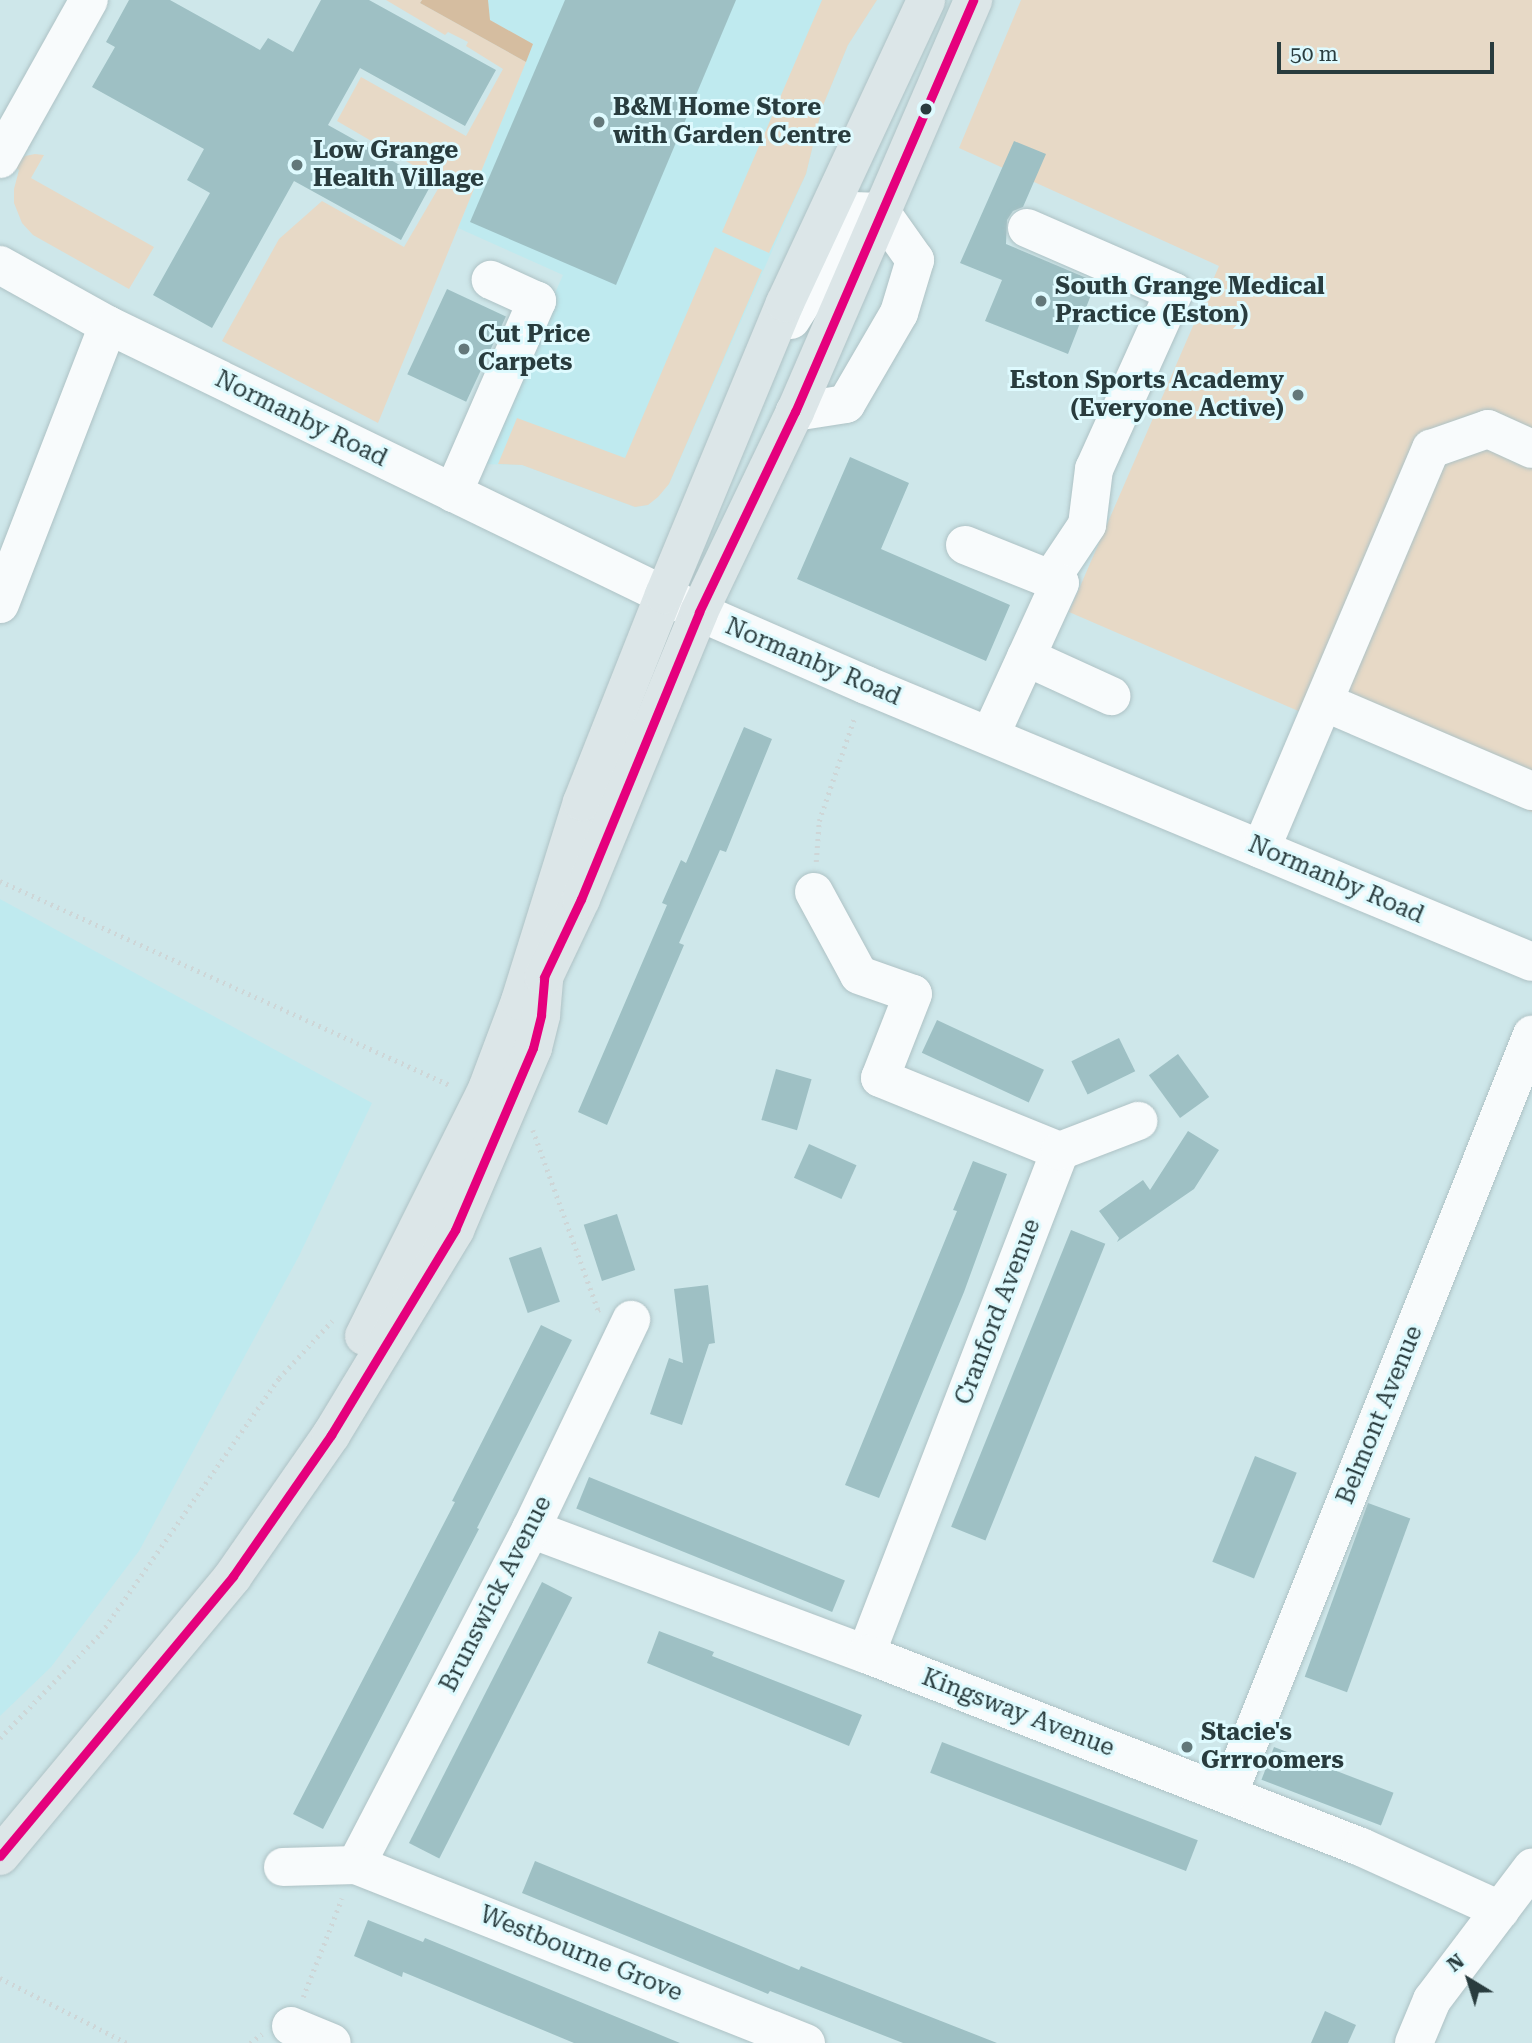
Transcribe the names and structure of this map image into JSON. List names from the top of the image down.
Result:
{
  "streets": {
    "street": [
      "Normanby Road",
      "Cranford Avenue",
      "Belmont Avenue",
      "Brunswick Avenue",
      "Kingsway Avenue",
      "Westbourne Grove"
    ]
  },
  "crossings": [
    ["Cranford Avenue", "Kingsway Avenue"],
    ["Belmont Avenue", "Kingsway Avenue"],
    ["Brunswick Avenue", "Kingsway Avenue"],
    ["Brunswick Avenue", "Westbourne Grove"]
  ],
  "places": [
    "B&M Home Store with Garden Centre",
    "Low Grange Health Village",
    "South Grange Medical Practice (Eston)",
    "Cut Price Carpets",
    "Eston Sports Academy (Everyone Active)",
    "Stacie's Grrroomers"
  ],
  "scale_bar": "50 m",
  "north": "top left"
}
